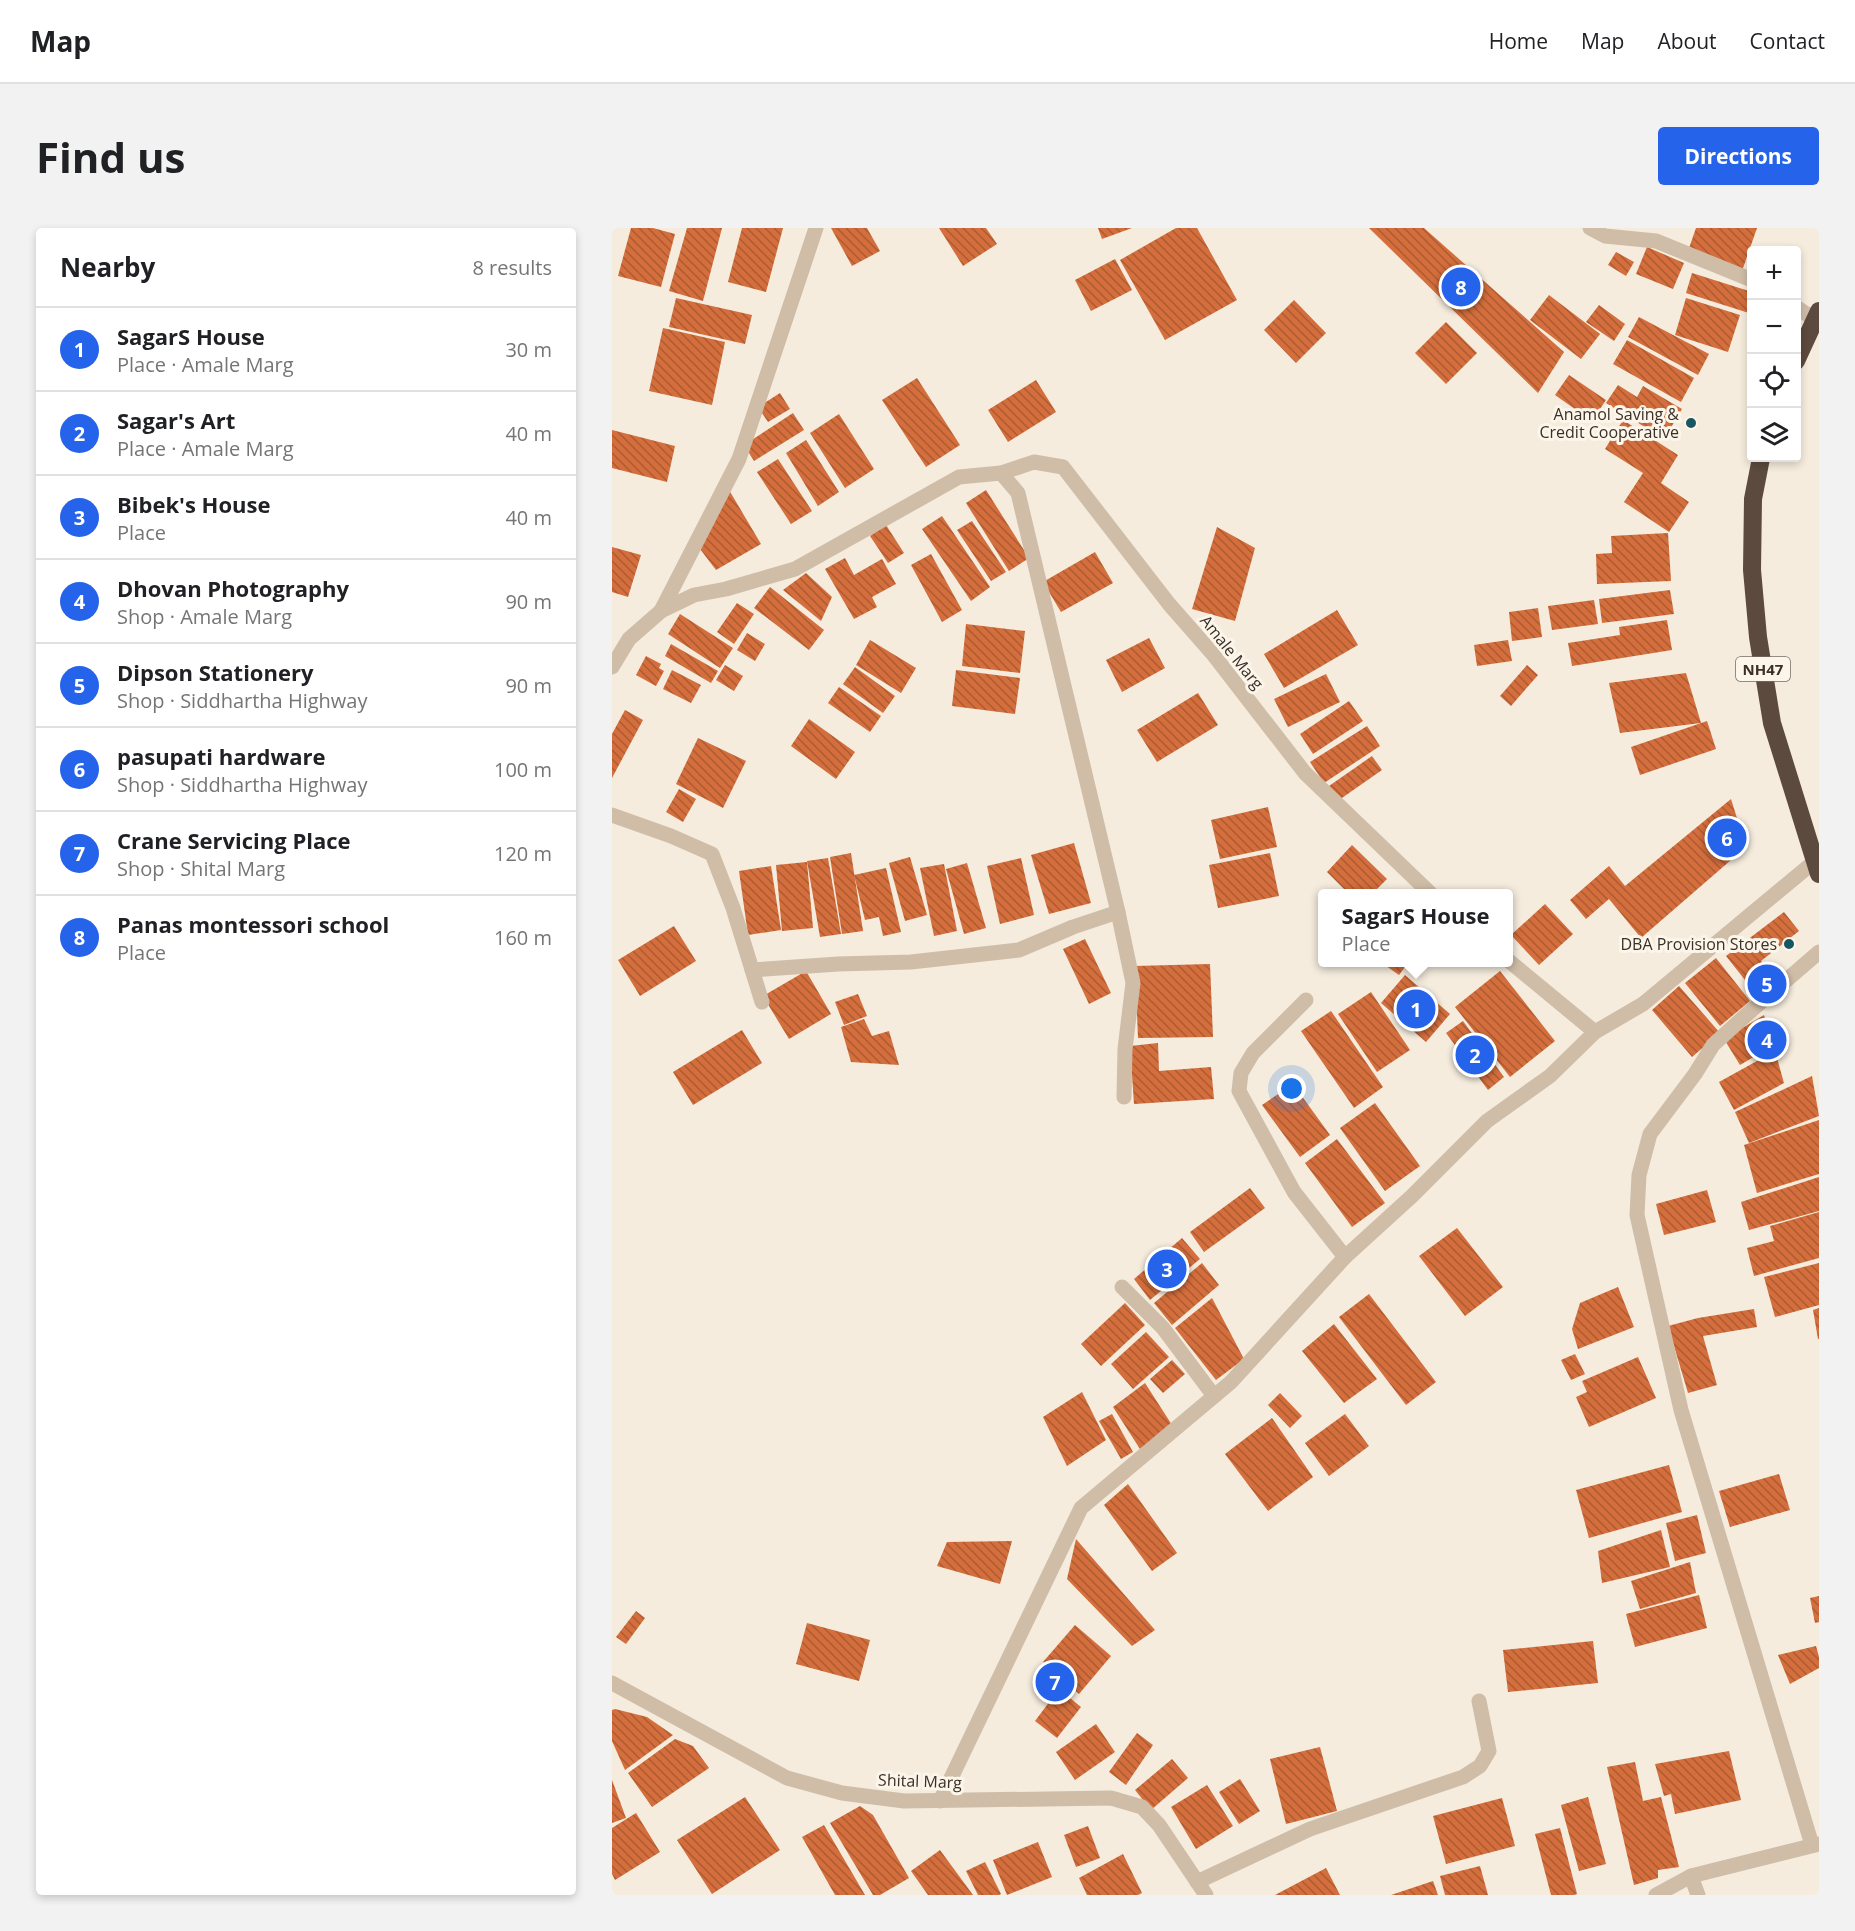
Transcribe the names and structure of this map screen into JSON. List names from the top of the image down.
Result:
{
  "streets": {
    "highway": ["NH47"],
    "street": ["Amale Marg", "Shital Marg"]
  },
  "places": ["Anamol Saving & Credit Cooperative", "DBA Provision Stores"],
  "page": {
    "header": "Map",
    "nav": [
      "Home",
      "Map",
      "About",
      "Contact"
    ],
    "buttons": "Directions",
    "title": "Find us",
    "heading": ["Nearby", "8 results"],
    "map_buttons": ["+", "−"],
    "pins": [
      "8",
      "6",
      "5",
      "1",
      "4",
      "2",
      "3",
      "7"
    ],
    "list": [
      {
        "mark": "1",
        "name": "SagarS House",
        "note": "Place · Amale Marg",
        "value": "30 m"
      },
      {
        "mark": "2",
        "name": "Sagar's Art",
        "note": "Place · Amale Marg",
        "value": "40 m"
      },
      {
        "mark": "3",
        "name": "Bibek's House",
        "note": "Place",
        "value": "40 m"
      },
      {
        "mark": "4",
        "name": "Dhovan Photography",
        "note": "Shop · Amale Marg",
        "value": "90 m"
      },
      {
        "mark": "5",
        "name": "Dipson Stationery",
        "note": "Shop · Siddhartha Highway",
        "value": "90 m"
      },
      {
        "mark": "6",
        "name": "pasupati hardware",
        "note": "Shop · Siddhartha Highway",
        "value": "100 m"
      },
      {
        "mark": "7",
        "name": "Crane Servicing Place",
        "note": "Shop · Shital Marg",
        "value": "120 m"
      },
      {
        "mark": "8",
        "name": "Panas montessori school",
        "note": "Place",
        "value": "160 m"
      }
    ],
    "popup": ["SagarS House", "Place"]
  }
}
